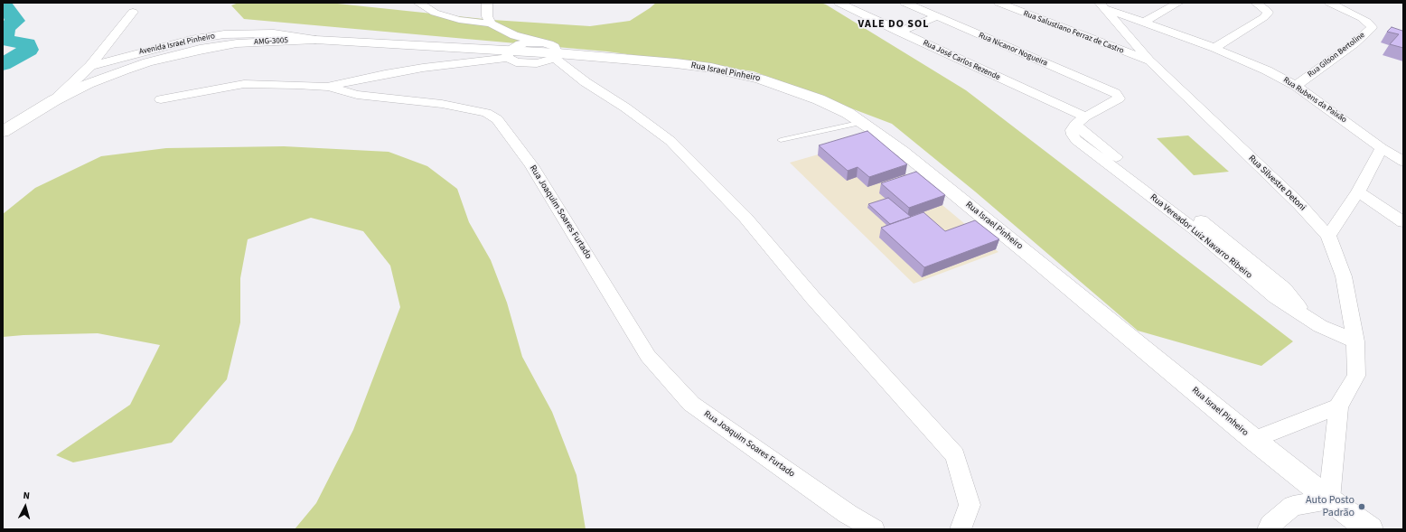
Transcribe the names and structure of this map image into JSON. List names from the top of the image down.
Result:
{
  "streets": {
    "main road": ["AMG-3005", "Rua Israel Pinheiro"],
    "street": [
      "Rua Salustiano Ferraz de Castro",
      "Avenida Israel Pinheiro",
      "Rua Nicanor Nogueira",
      "Rua Gilson Bertoline",
      "Rua José Carlos Rezende",
      "Rua Rubens da Paixão",
      "Rua Silvestre Detoni",
      "Rua Joaquim Soares Furtado",
      "Rua Vereador Luiz Navarro Ribeiro"
    ]
  },
  "crossings": [
    ["Rua Salustiano Ferraz de Castro", "Rua Silvestre Detoni"],
    ["AMG-3005", "Avenida Israel Pinheiro"],
    ["AMG-3005", "Rua Israel Pinheiro"],
    ["Rua Nicanor Nogueira", "Rua José Carlos Rezende"],
    ["Rua Nicanor Nogueira", "Rua Vereador Luiz Navarro Ribeiro"],
    ["Rua Gilson Bertoline", "Rua Rubens da Paixão"],
    ["Rua José Carlos Rezende", "Rua Vereador Luiz Navarro Ribeiro"],
    ["Rua Israel Pinheiro", "Rua Silvestre Detoni"],
    ["Rua Rubens da Paixão", "Rua Silvestre Detoni"],
    ["Rua Silvestre Detoni", "Rua Vereador Luiz Navarro Ribeiro"]
  ],
  "districts": ["VALE DO SOL"],
  "places": ["Auto Posto Padrão"],
  "north": "top"
}
